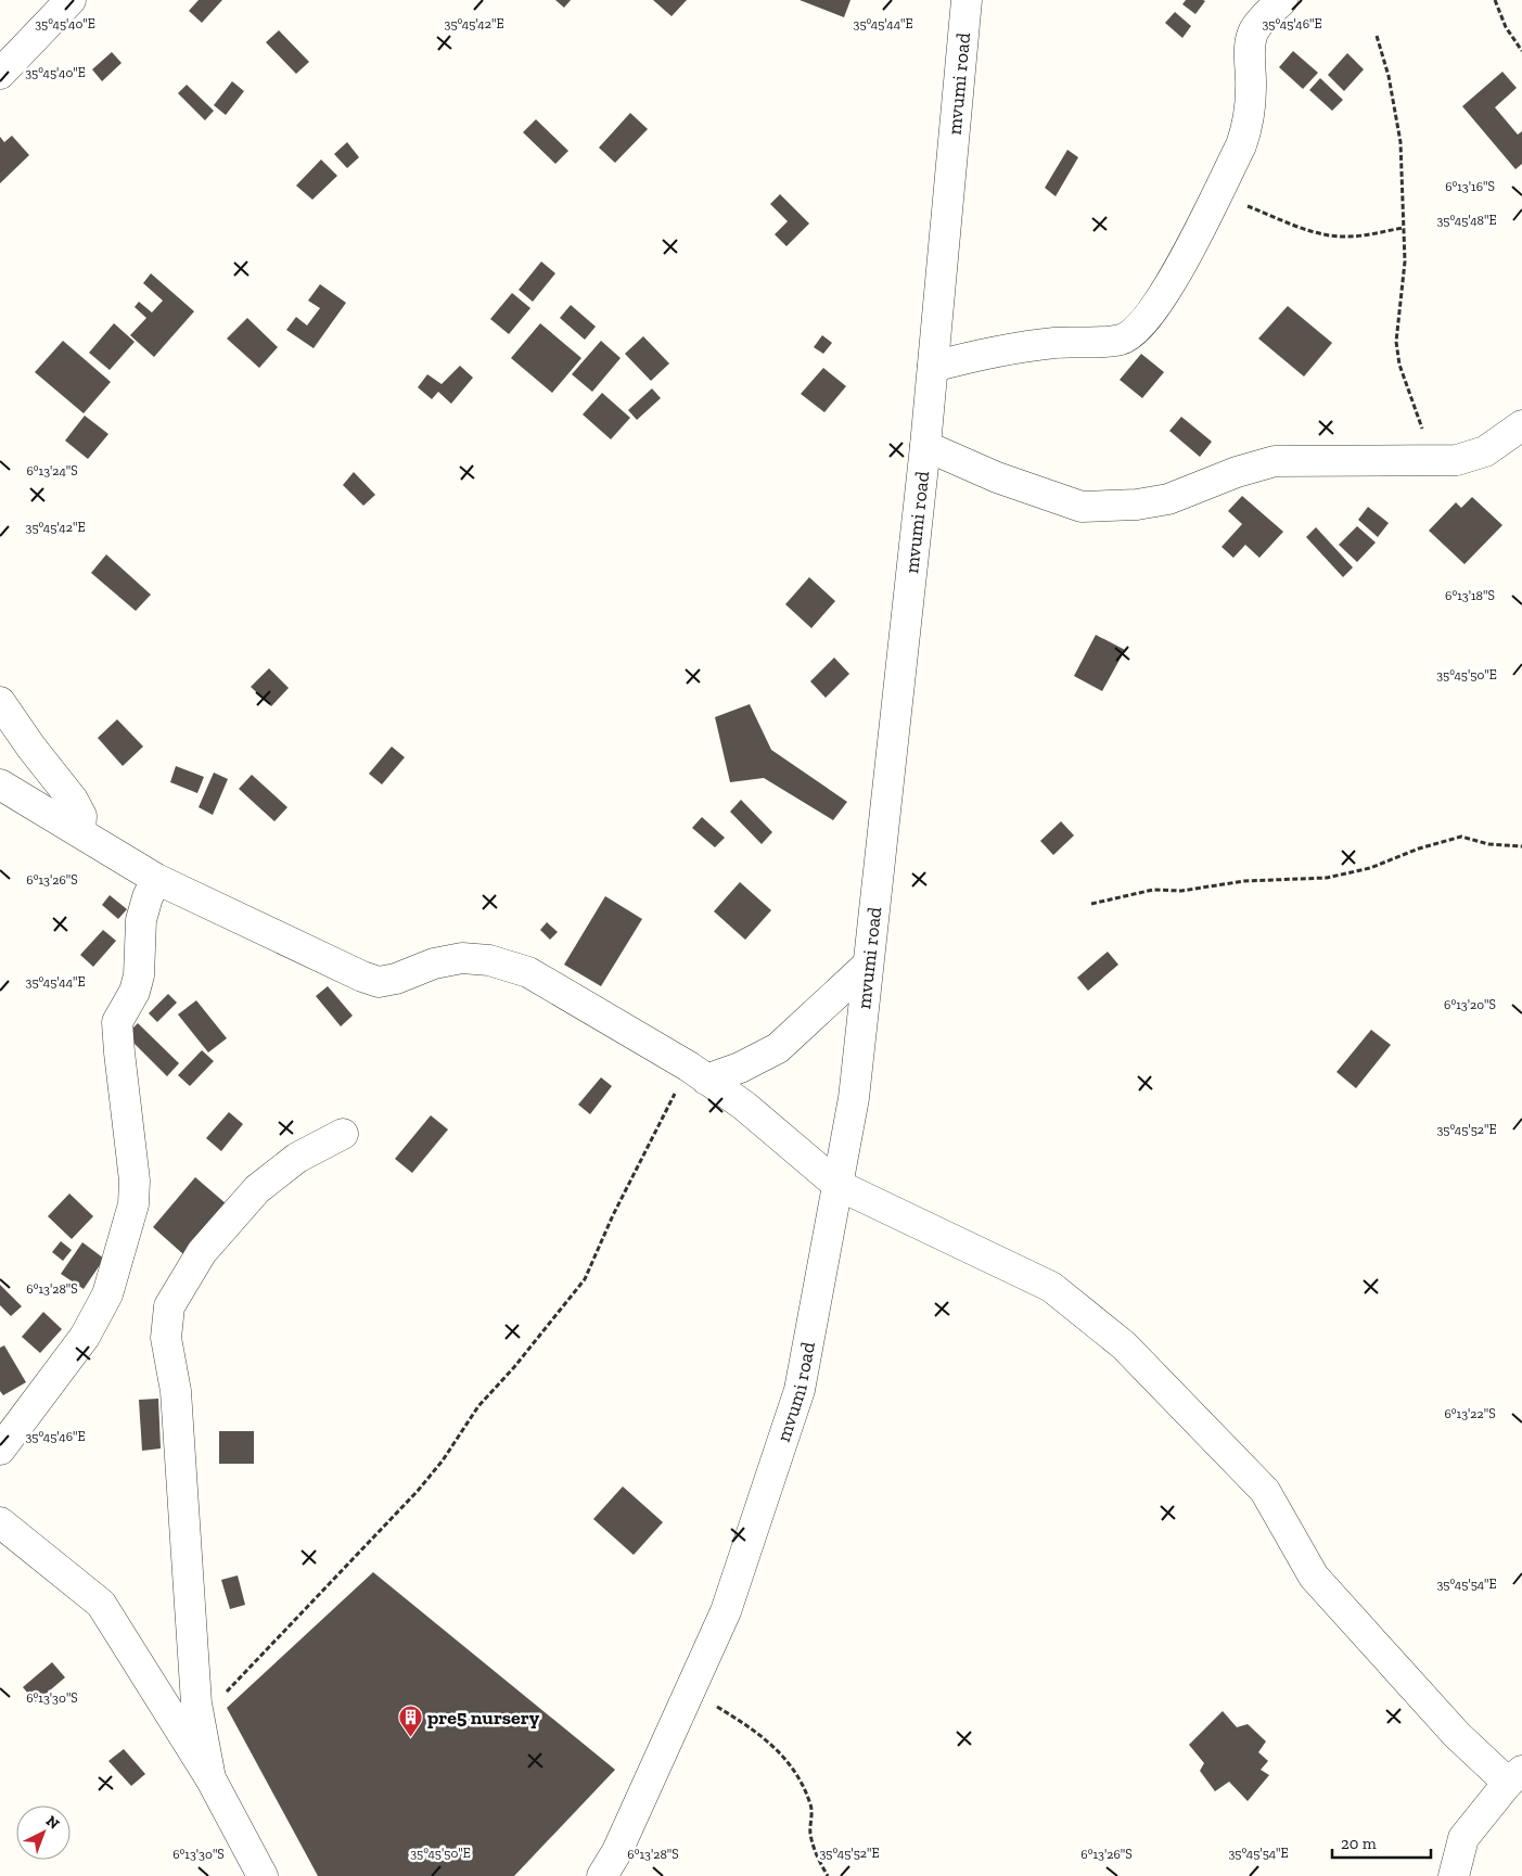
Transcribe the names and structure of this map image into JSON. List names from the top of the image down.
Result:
{
  "streets": {
    "street": ["mvumi road"]
  },
  "places": {
    "building": ["pre5 nursery"]
  },
  "scale_bar": "20 m",
  "north": "top right",
  "coordinates": [
    "35°45'40\"E",
    "35°45'42\"E",
    "35°45'44\"E",
    "35°45'46\"E",
    "6°13'16\"S",
    "35°45'48\"E",
    "6°13'24\"S",
    "6°13'18\"S",
    "35°45'50\"E",
    "6°13'26\"S",
    "6°13'20\"S",
    "35°45'52\"E",
    "6°13'28\"S",
    "6°13'22\"S",
    "35°45'54\"E",
    "6°13'30\"S"
  ]
}
